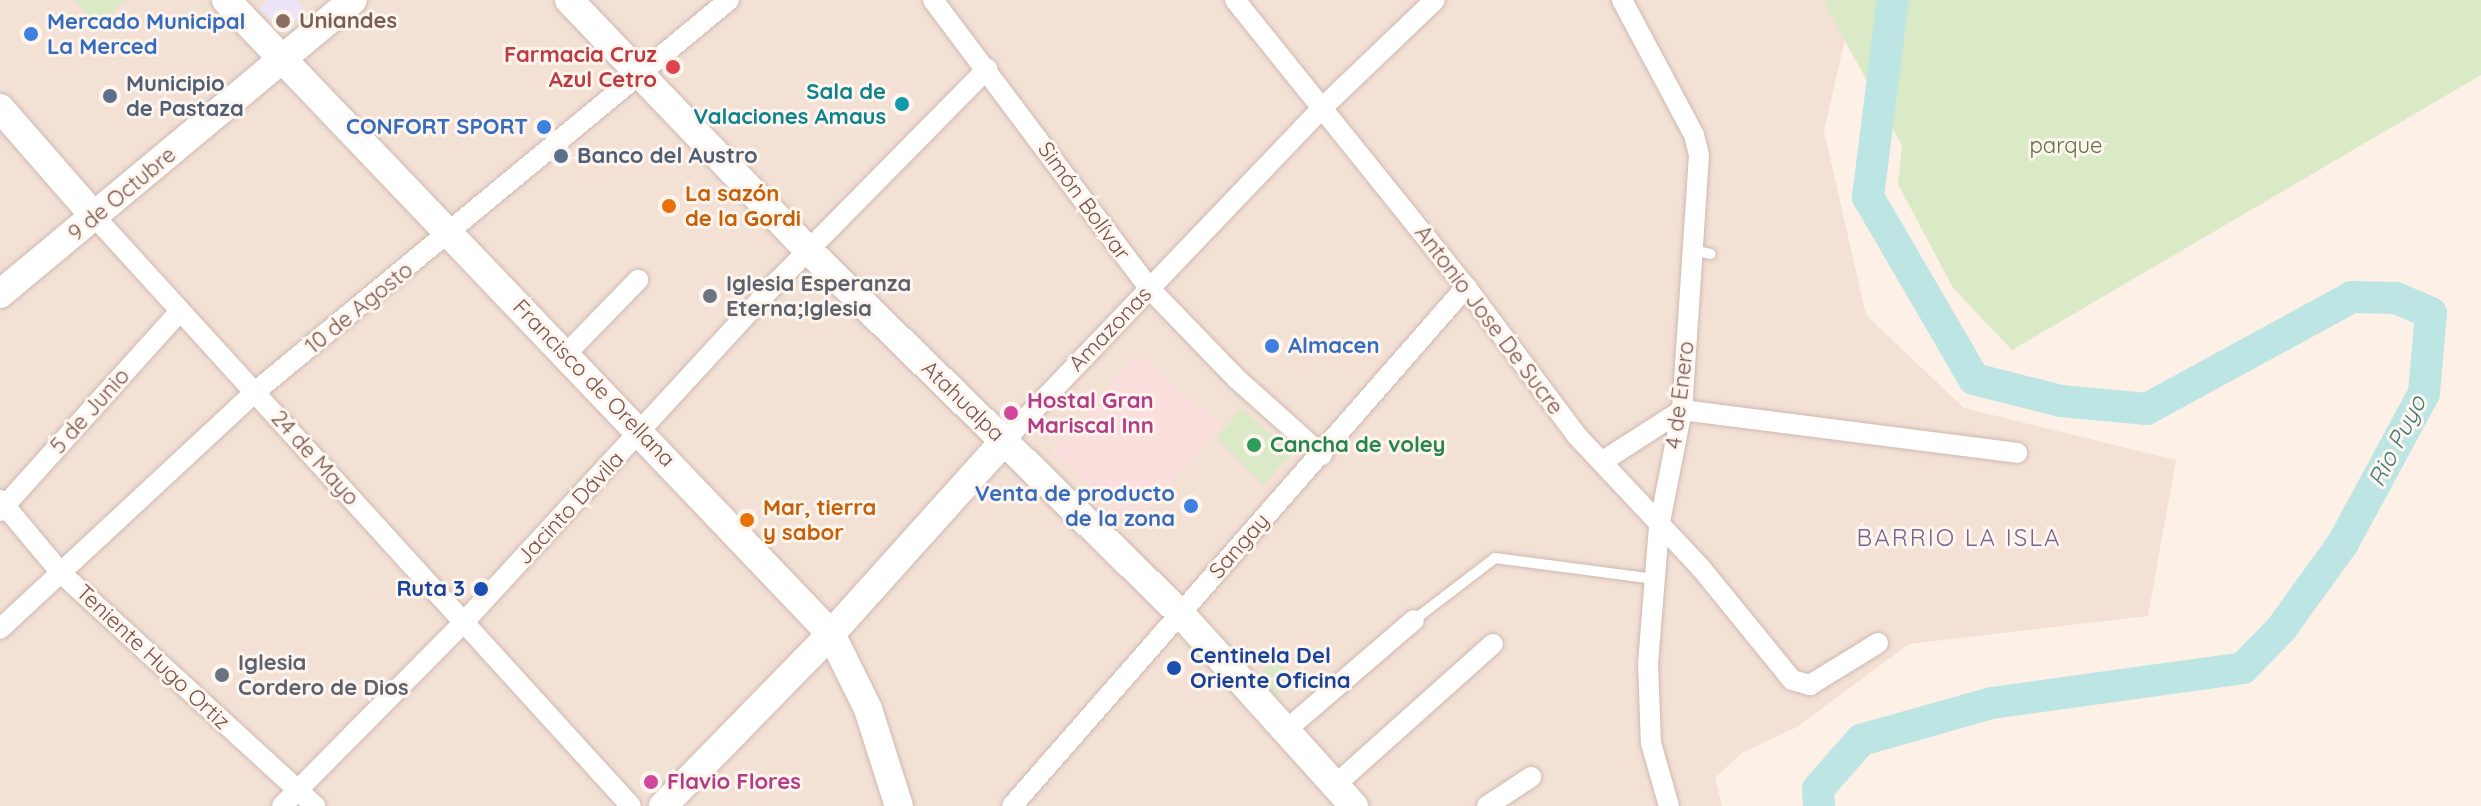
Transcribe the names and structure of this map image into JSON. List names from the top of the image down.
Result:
{
  "streets": {
    "street": [
      "9 de Octubre",
      "Simón Bolívar",
      "10 de Agosto",
      "Antonio Jose De Sucre",
      "Amazonas",
      "Francisco de Orellana",
      "4 de Enero",
      "Atahualpa",
      "5 de Junio",
      "24 de Mayo",
      "Jacinto Dávila",
      "Sangay",
      "Teniente Hugo Ortiz"
    ]
  },
  "crossings": [
    ["9 de Octubre", "Francisco de Orellana"],
    ["9 de Octubre", "24 de Mayo"],
    ["Simón Bolívar", "Amazonas"],
    ["Simón Bolívar", "Jacinto Dávila"],
    ["Simón Bolívar", "Sangay"],
    ["10 de Agosto", "Francisco de Orellana"],
    ["10 de Agosto", "Atahualpa"],
    ["10 de Agosto", "24 de Mayo"],
    ["10 de Agosto", "Teniente Hugo Ortiz"],
    ["Antonio Jose De Sucre", "Amazonas"],
    ["Antonio Jose De Sucre", "4 de Enero"],
    ["Antonio Jose De Sucre", "Sangay"],
    ["Amazonas", "Francisco de Orellana"],
    ["Amazonas", "Atahualpa"],
    ["Francisco de Orellana", "Jacinto Dávila"],
    ["Atahualpa", "Jacinto Dávila"],
    ["Atahualpa", "Sangay"],
    ["5 de Junio", "24 de Mayo"],
    ["5 de Junio", "Teniente Hugo Ortiz"],
    ["24 de Mayo", "Jacinto Dávila"],
    ["Jacinto Dávila", "Teniente Hugo Ortiz"]
  ],
  "districts": ["BARRIO LA ISLA"],
  "water": ["Rio Puyo"],
  "parks": ["parque"],
  "places": [
    "Uniandes",
    "Mercado Municipal La Merced",
    "Farmacia Cruz Azul Cetro",
    "Municipio de Pastaza",
    "Sala de Valaciones Amaus",
    "CONFORT SPORT",
    "Banco del Austro",
    "La sazón de la Gordi",
    "Iglesia Esperanza Eterna;Iglesia",
    "Almacen",
    "Hostal Gran Mariscal Inn",
    "Cancha de voley",
    "Venta de producto de la zona",
    "Mar, tierra y sabor",
    "Ruta 3",
    "Centinela Del Oriente Oficina",
    "Iglesia Cordero de Dios",
    "Flavio Flores"
  ]
}
